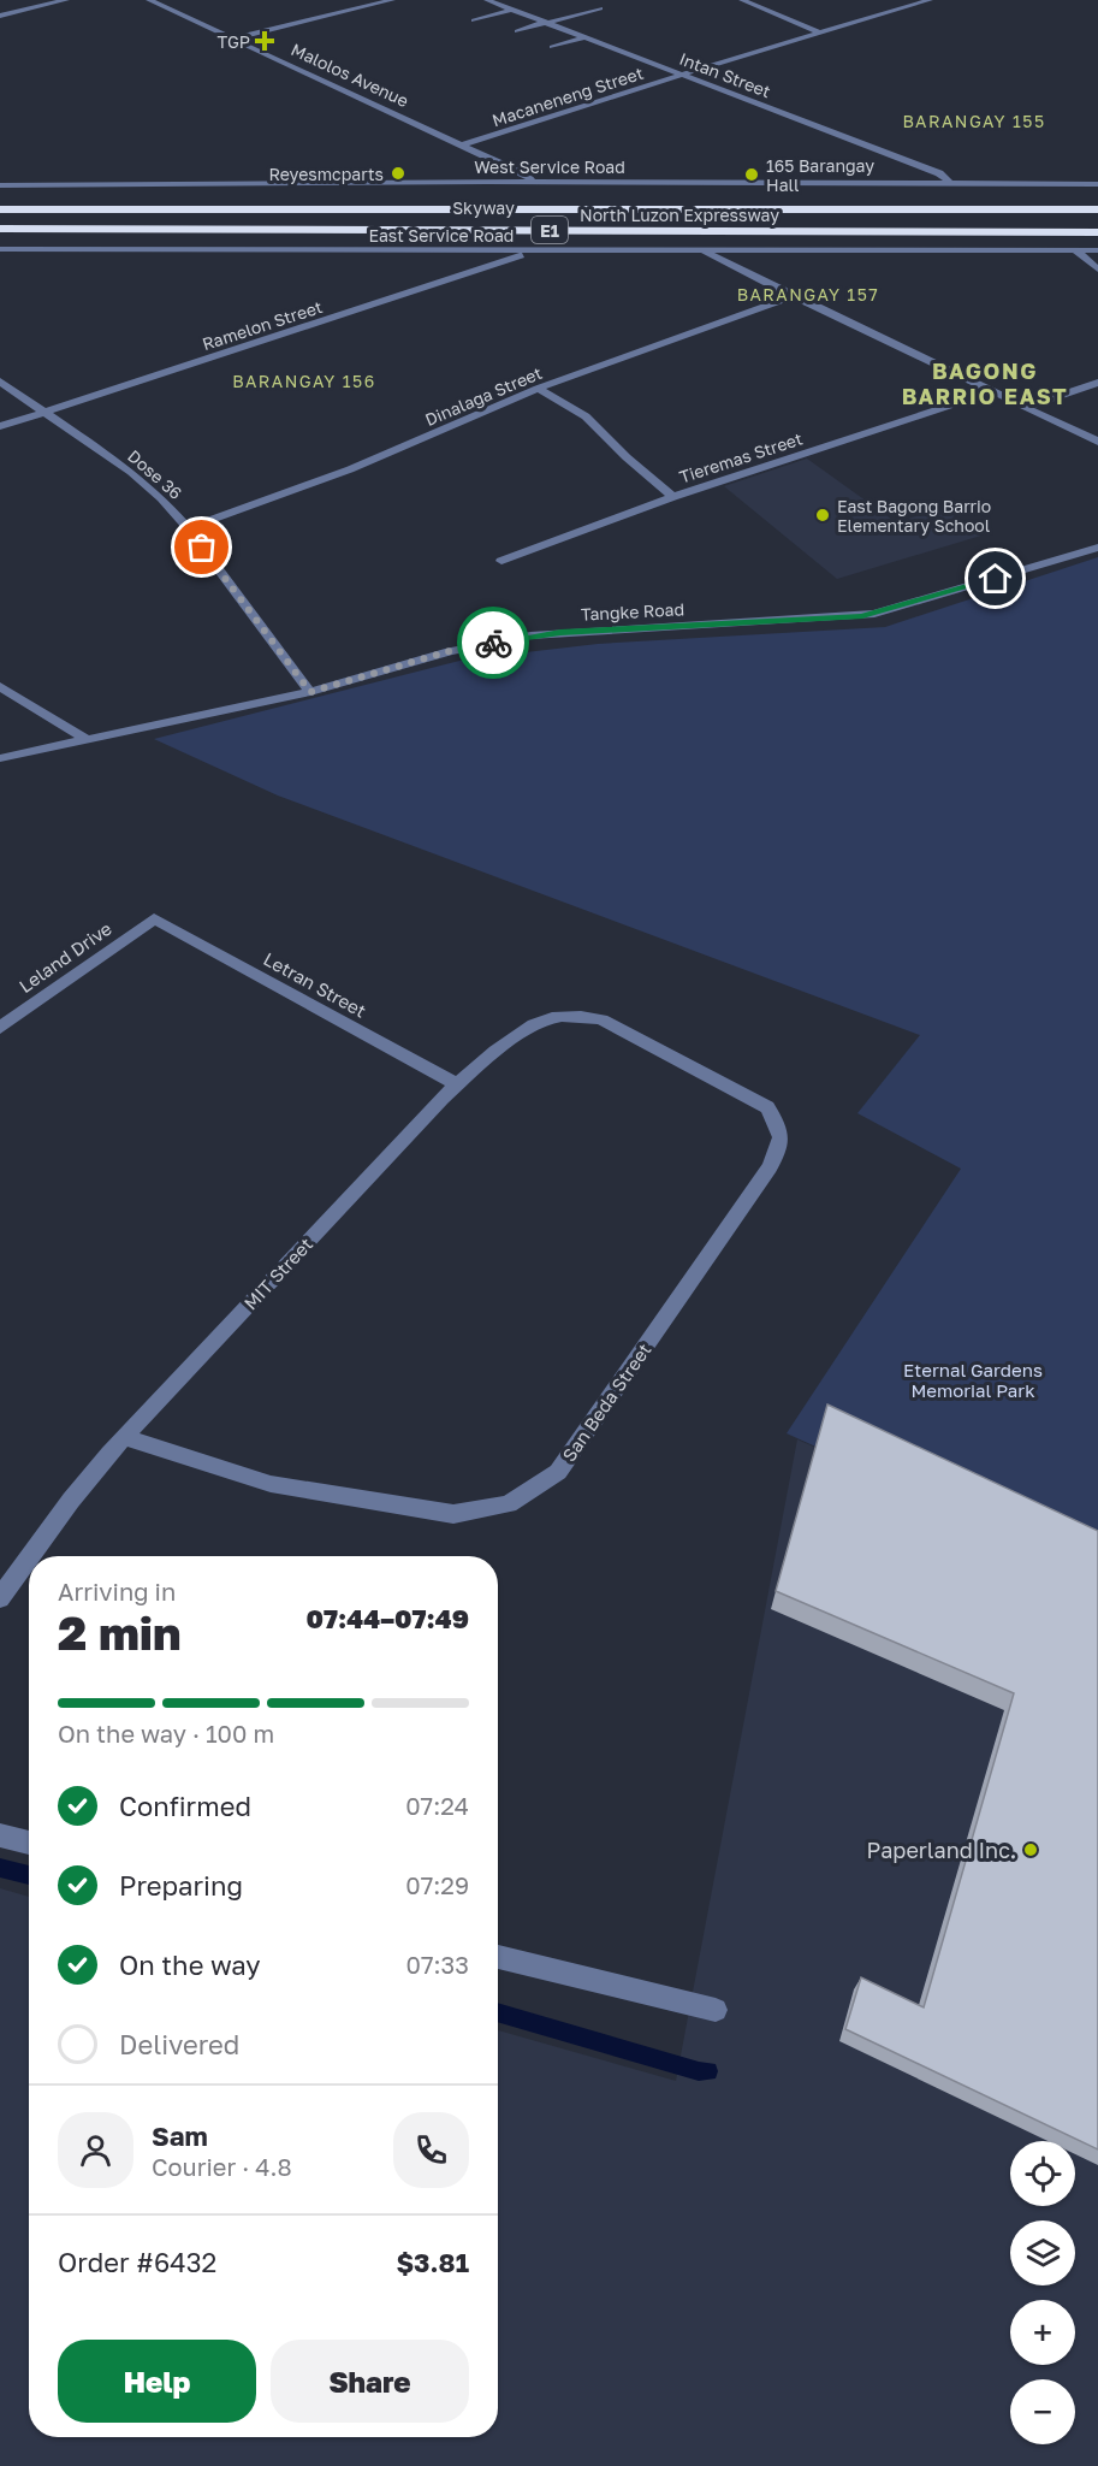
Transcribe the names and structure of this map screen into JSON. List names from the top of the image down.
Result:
{
  "streets": {
    "highway": ["Skyway", "North Luzon Expressway", "E1"],
    "street": [
      "Malolos Avenue",
      "Intan Street",
      "Macaneneng Street",
      "West Service Road",
      "East Service Road",
      "Ramelon Street",
      "Dinalaga Street",
      "Tieremas Street",
      "Dose 36",
      "Tangke Road",
      "Leland Drive",
      "Letran Street",
      "MIT Street",
      "San Beda Street"
    ]
  },
  "crossings": [
    ["Malolos Avenue", "Macaneneng Street"],
    ["Malolos Avenue", "West Service Road"],
    ["Intan Street", "Macaneneng Street"],
    ["Intan Street", "West Service Road"],
    ["Skyway", "North Luzon Expressway"],
    ["East Service Road", "Ramelon Street"],
    ["Ramelon Street", "Dose 36"],
    ["Dinalaga Street", "Dose 36"],
    ["Dose 36", "Tangke Road"],
    ["Leland Drive", "Letran Street"],
    ["Letran Street", "MIT Street"],
    ["MIT Street", "San Beda Street"]
  ],
  "districts": [
    "BARANGAY 155",
    "BARANGAY 157",
    "BAGONG BARRIO EAST",
    "BARANGAY 156"
  ],
  "parks": ["Eternal Gardens Memorial Park"],
  "places": {
    "health": ["TGP"],
    "other": [
      "Reyesmcparts",
      "165 Barangay Hall",
      "East Bagong Barrio Elementary School",
      "Paperland Inc."
    ]
  },
  "page": {
    "heading": ["2 min", "Arriving in", "07:44–07:49"],
    "panel": [
      "Sam",
      "Courier · 4.8",
      "Order #6432",
      "$3.81"
    ],
    "bar": "On the way · 100 m",
    "list": [
      ["Confirmed", "07:24"],
      ["Preparing", "07:29"],
      ["On the way", "07:33"],
      "Delivered"
    ],
    "map_buttons": ["+", "−"],
    "buttons": ["Help", "Share"]
  }
}
